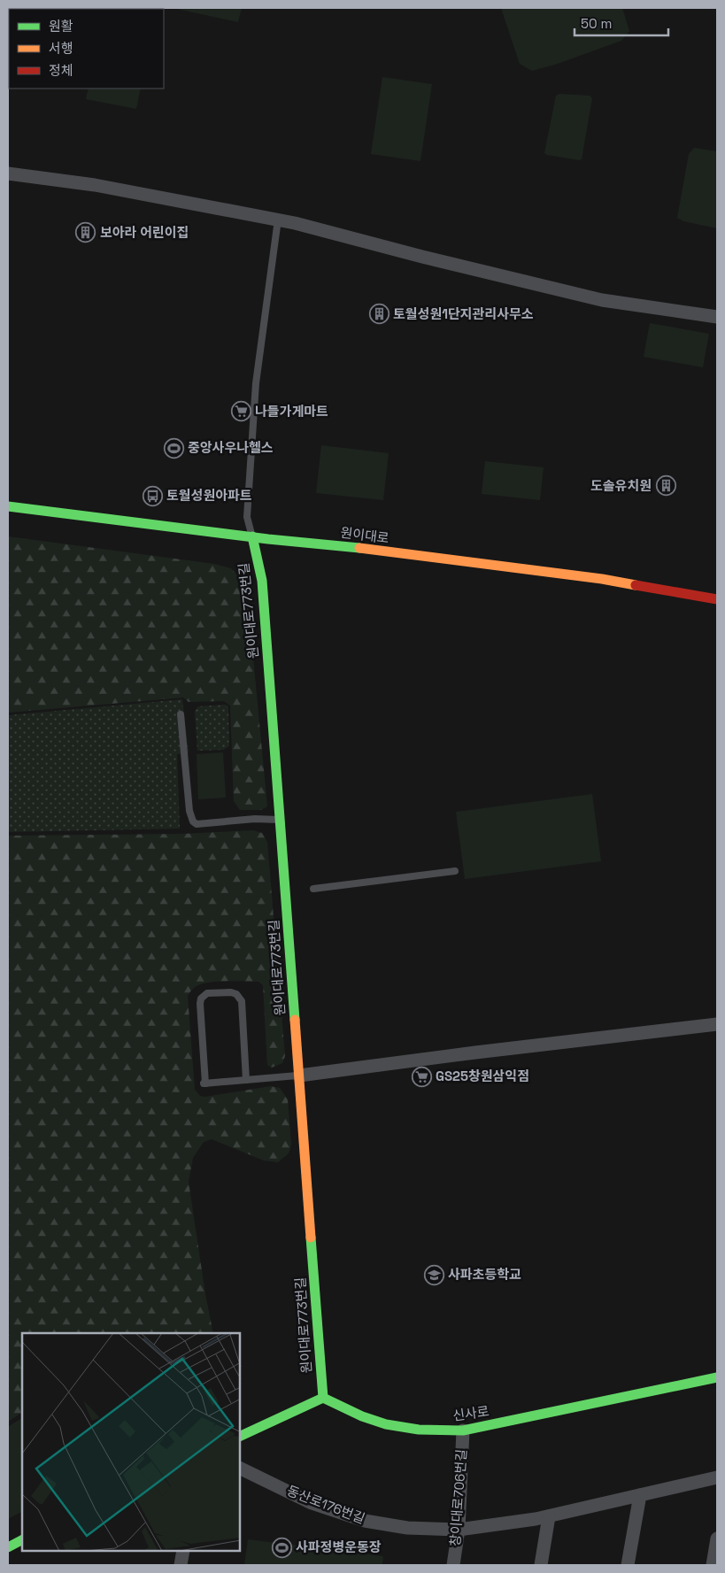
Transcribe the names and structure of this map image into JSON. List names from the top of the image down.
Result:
{
  "streets": {
    "main road": ["원이대로", "원이대로773번길", "신사로"],
    "street": ["창이대로706번길", "동산로176번길"]
  },
  "crossings": [
    ["원이대로", "원이대로773번길"],
    ["원이대로773번길", "신사로"],
    ["신사로", "창이대로706번길"],
    ["창이대로706번길", "동산로176번길"]
  ],
  "places": {
    "building": ["보아라 어린이집", "토월성원1단지관리사무소", "도솔유치원"],
    "supermarket": ["나들가게마트", "GS25창원삼익점"],
    "sports": ["중앙사우나헬스", "사파정병운동장"],
    "bus stop": ["토월성원아파트"],
    "school or university": ["사파초등학교"]
  },
  "legend": ["원활", "서행", "정체"],
  "scale_bar": "50 m"
}
